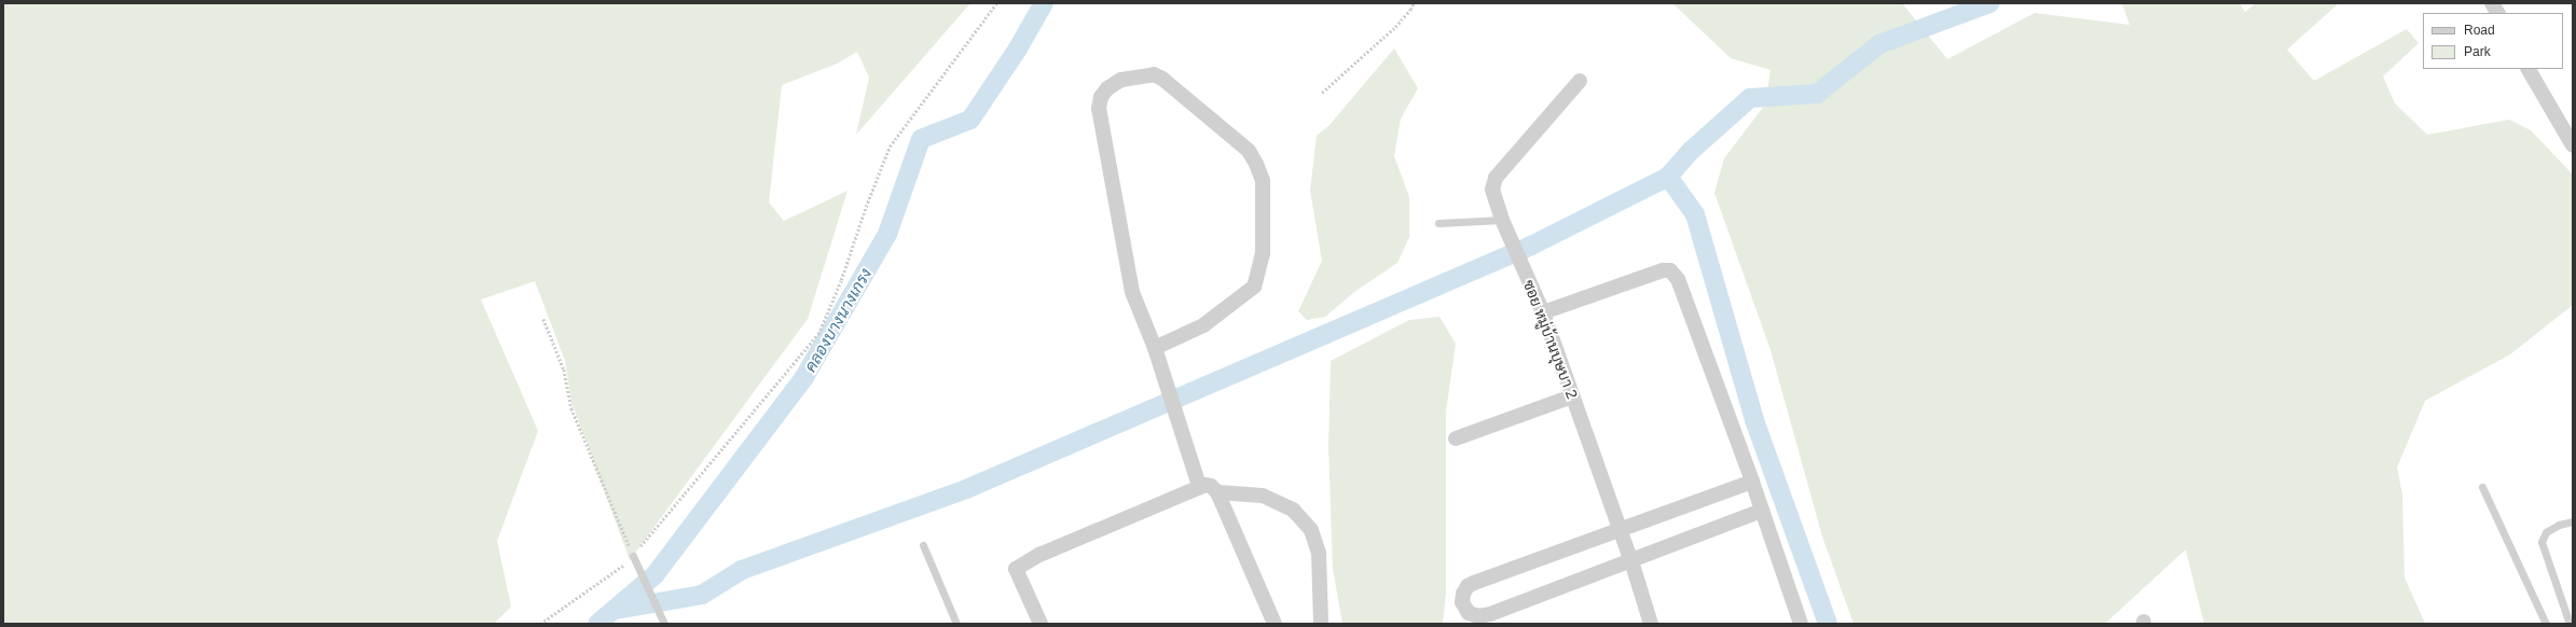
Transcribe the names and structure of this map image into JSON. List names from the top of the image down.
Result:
{
  "streets": {
    "street": ["ซอย หมู่บ้านบุษบา 2"]
  },
  "water": ["คลองบางนางเกรง"],
  "legend": ["Road", "Park"]
}
